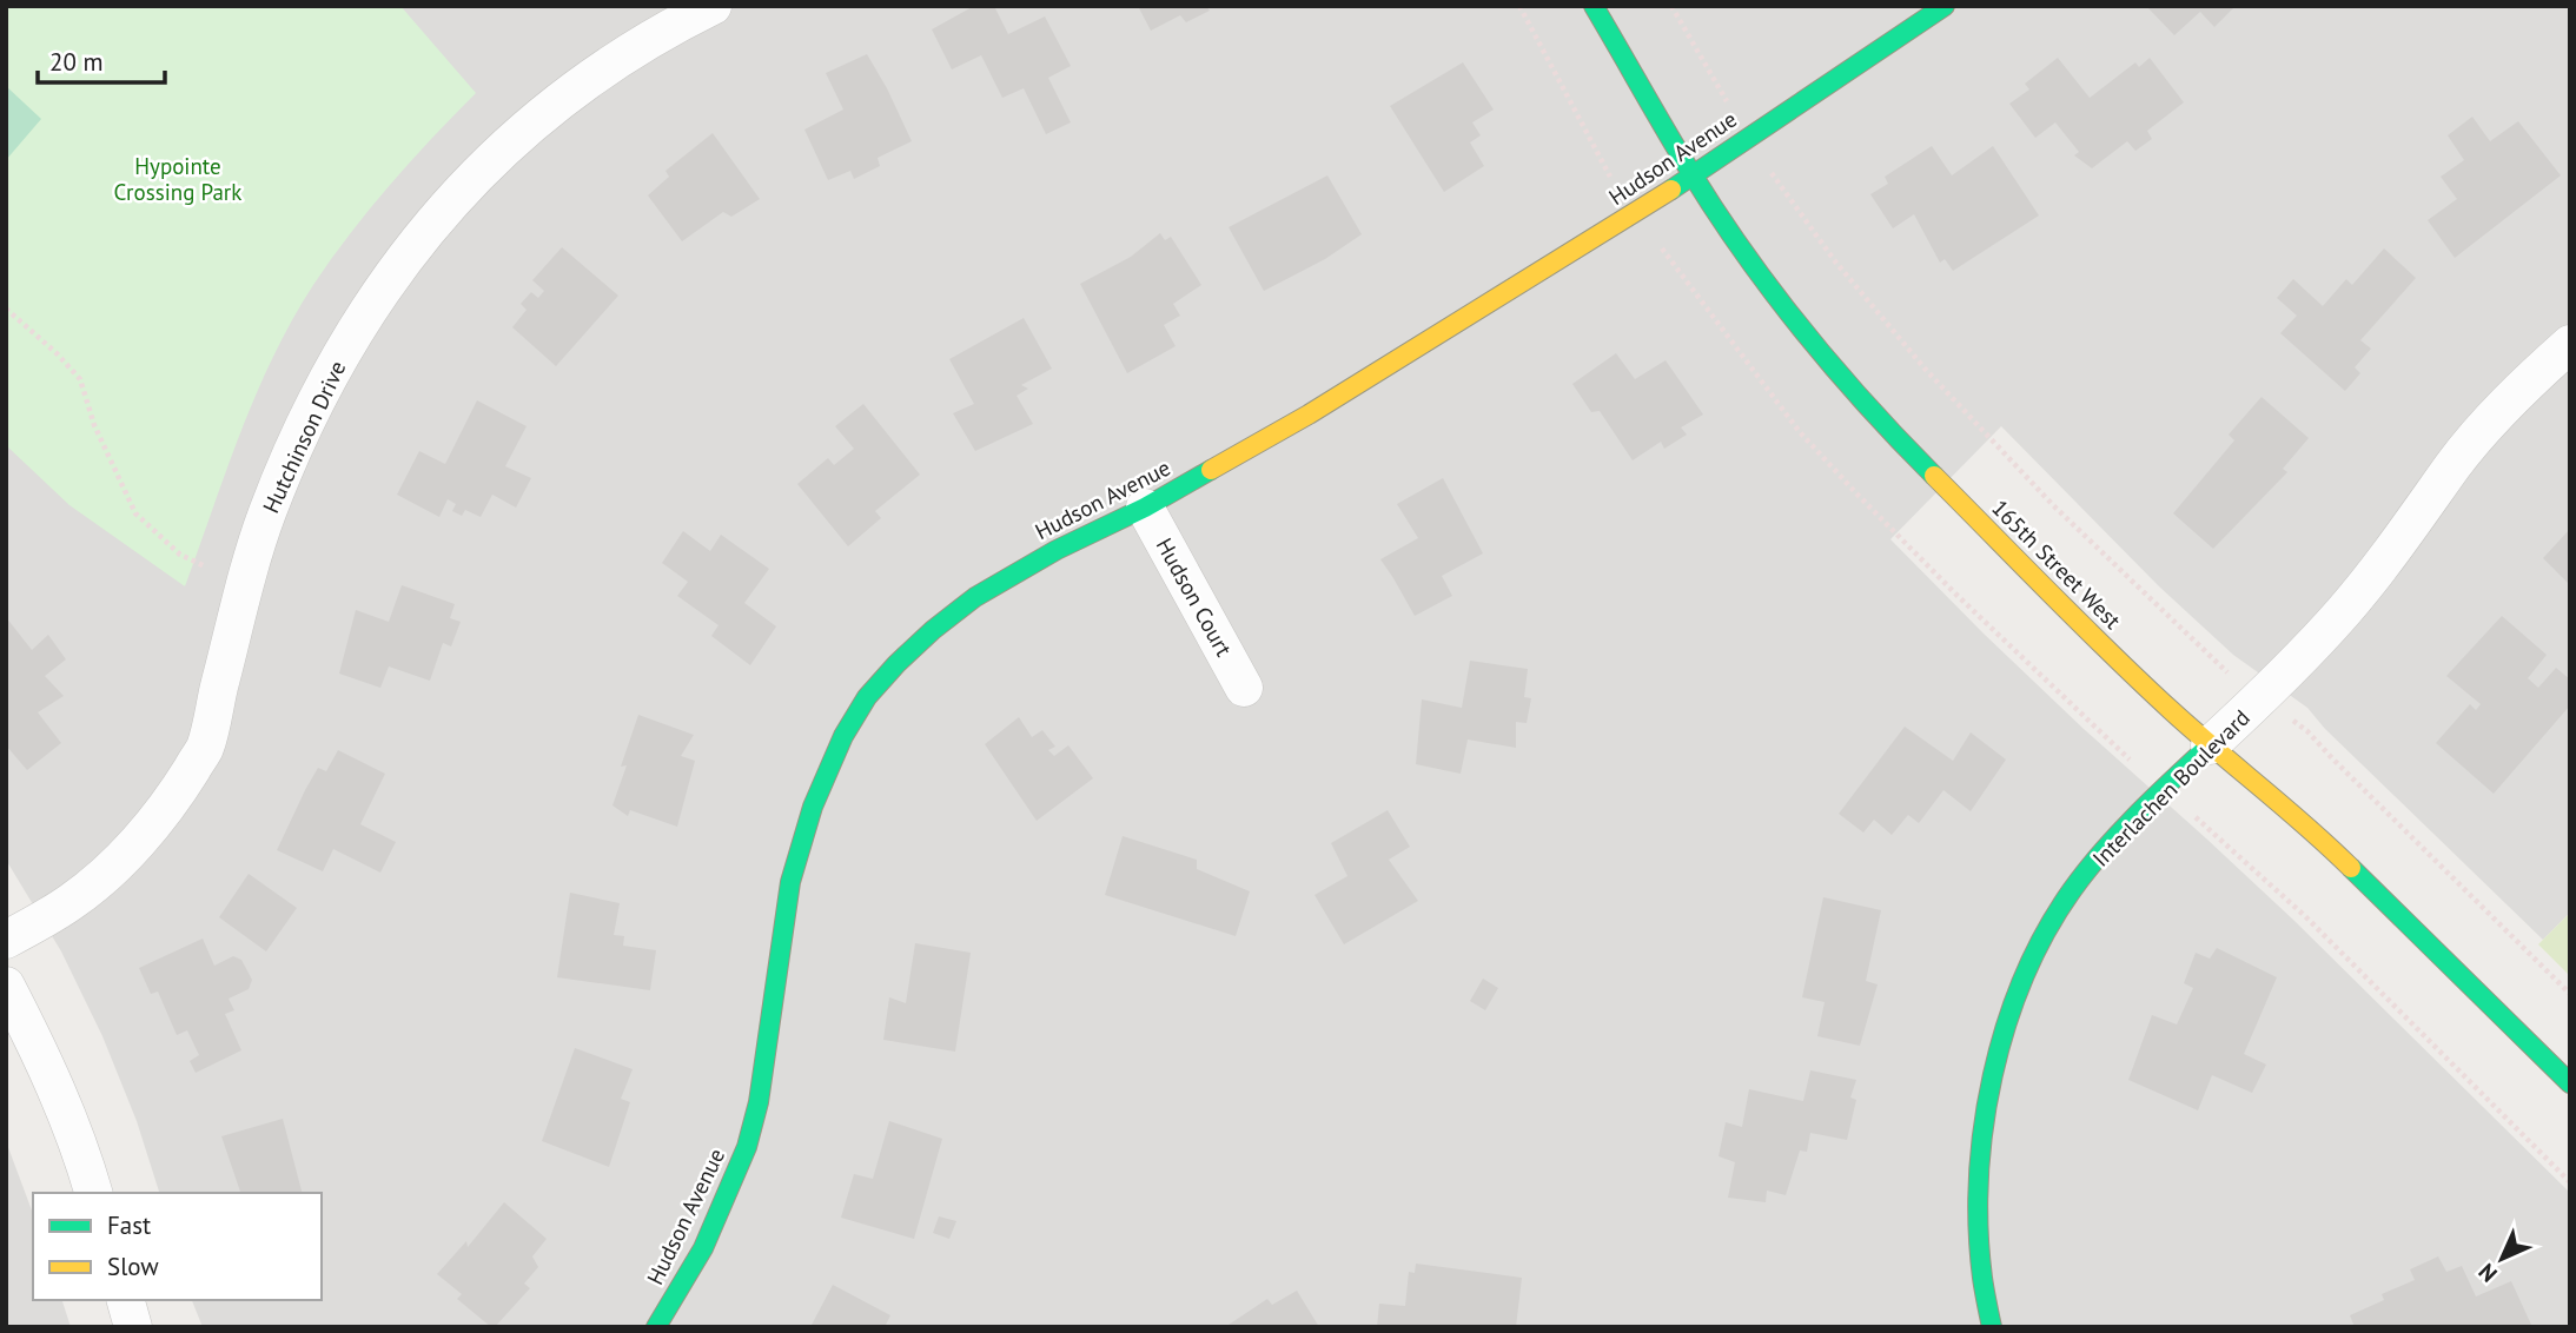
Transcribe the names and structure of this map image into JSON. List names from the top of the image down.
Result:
{
  "streets": {
    "street": [
      "Hudson Avenue",
      "Hutchinson Drive",
      "165th Street West",
      "Hudson Court",
      "Interlachen Boulevard"
    ]
  },
  "crossings": [
    ["Hudson Avenue", "165th Street West"],
    ["Hudson Avenue", "Hudson Court"],
    ["165th Street West", "Interlachen Boulevard"]
  ],
  "parks": ["Hypointe Crossing Park"],
  "legend": ["Fast", "Slow"],
  "scale_bar": "20 m",
  "north": "bottom left"
}
